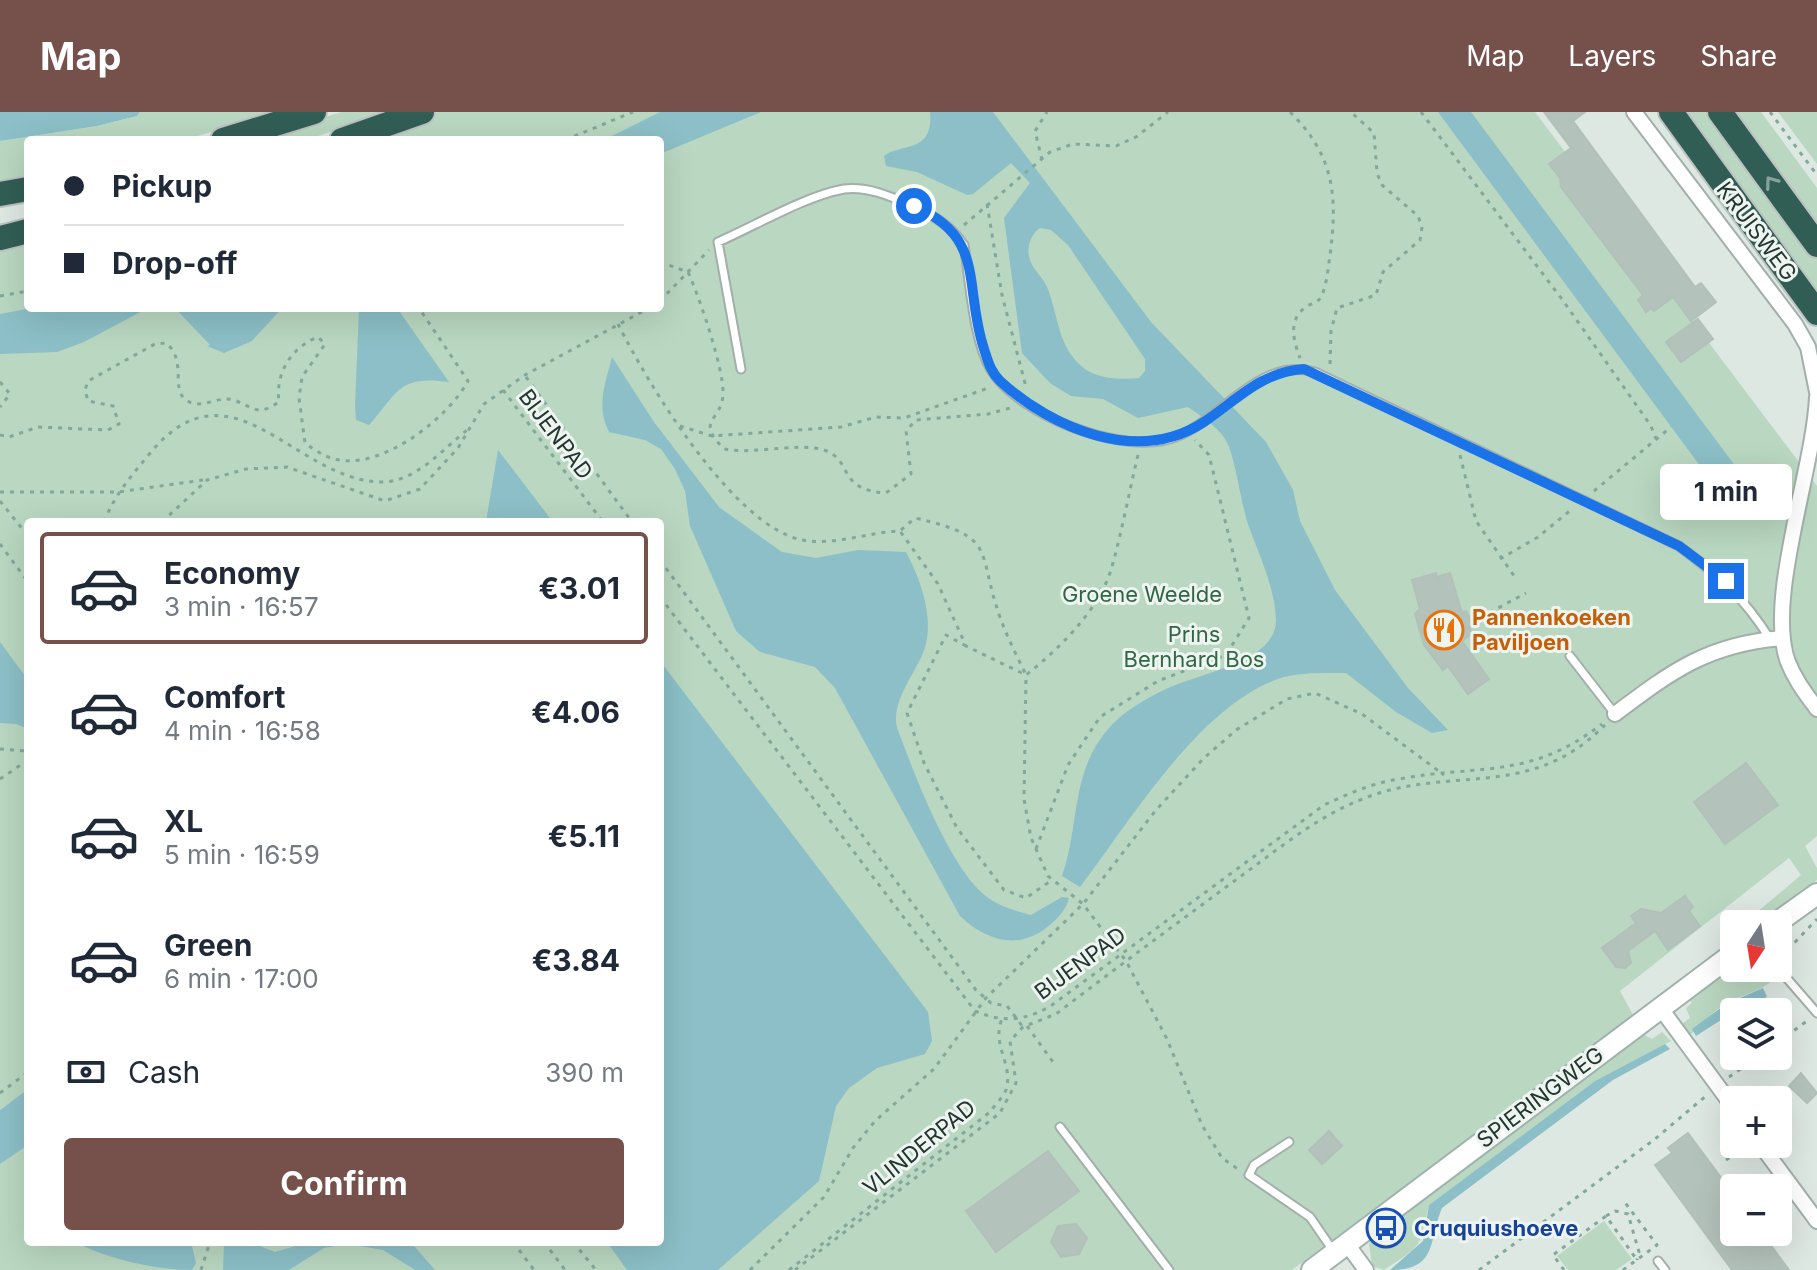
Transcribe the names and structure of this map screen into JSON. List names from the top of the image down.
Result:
{
  "streets": {
    "highway": ["KRUISWEG"],
    "street": ["SPIERINGWEG"],
    "path": ["BIJENPAD", "VLINDERPAD"]
  },
  "crossings": [
    ["BIJENPAD", "VLINDERPAD"]
  ],
  "parks": ["Groene Weelde", "Prins Bernhard Bos"],
  "places": {
    "restaurant": ["Pannenkoeken Paviljoen"],
    "bus stop": ["Cruquiushoeve"]
  },
  "north": "bottom",
  "page": {
    "header": "Map",
    "nav": ["Map", "Layers", "Share"],
    "banner": ["Pickup", "Drop-off"],
    "bubble": "1 min",
    "list": [
      {
        "name": "Economy",
        "note": "3 min · 16:57",
        "value": "€3.01"
      },
      {
        "name": "Comfort",
        "note": "4 min · 16:58",
        "value": "€4.06"
      },
      {
        "name": "XL",
        "note": "5 min · 16:59",
        "value": "€5.11"
      },
      {
        "name": "Green",
        "note": "6 min · 17:00",
        "value": "€3.84"
      }
    ],
    "map_buttons": ["+", "−"],
    "pay": ["Cash", "390 m"],
    "buttons": "Confirm"
  }
}
